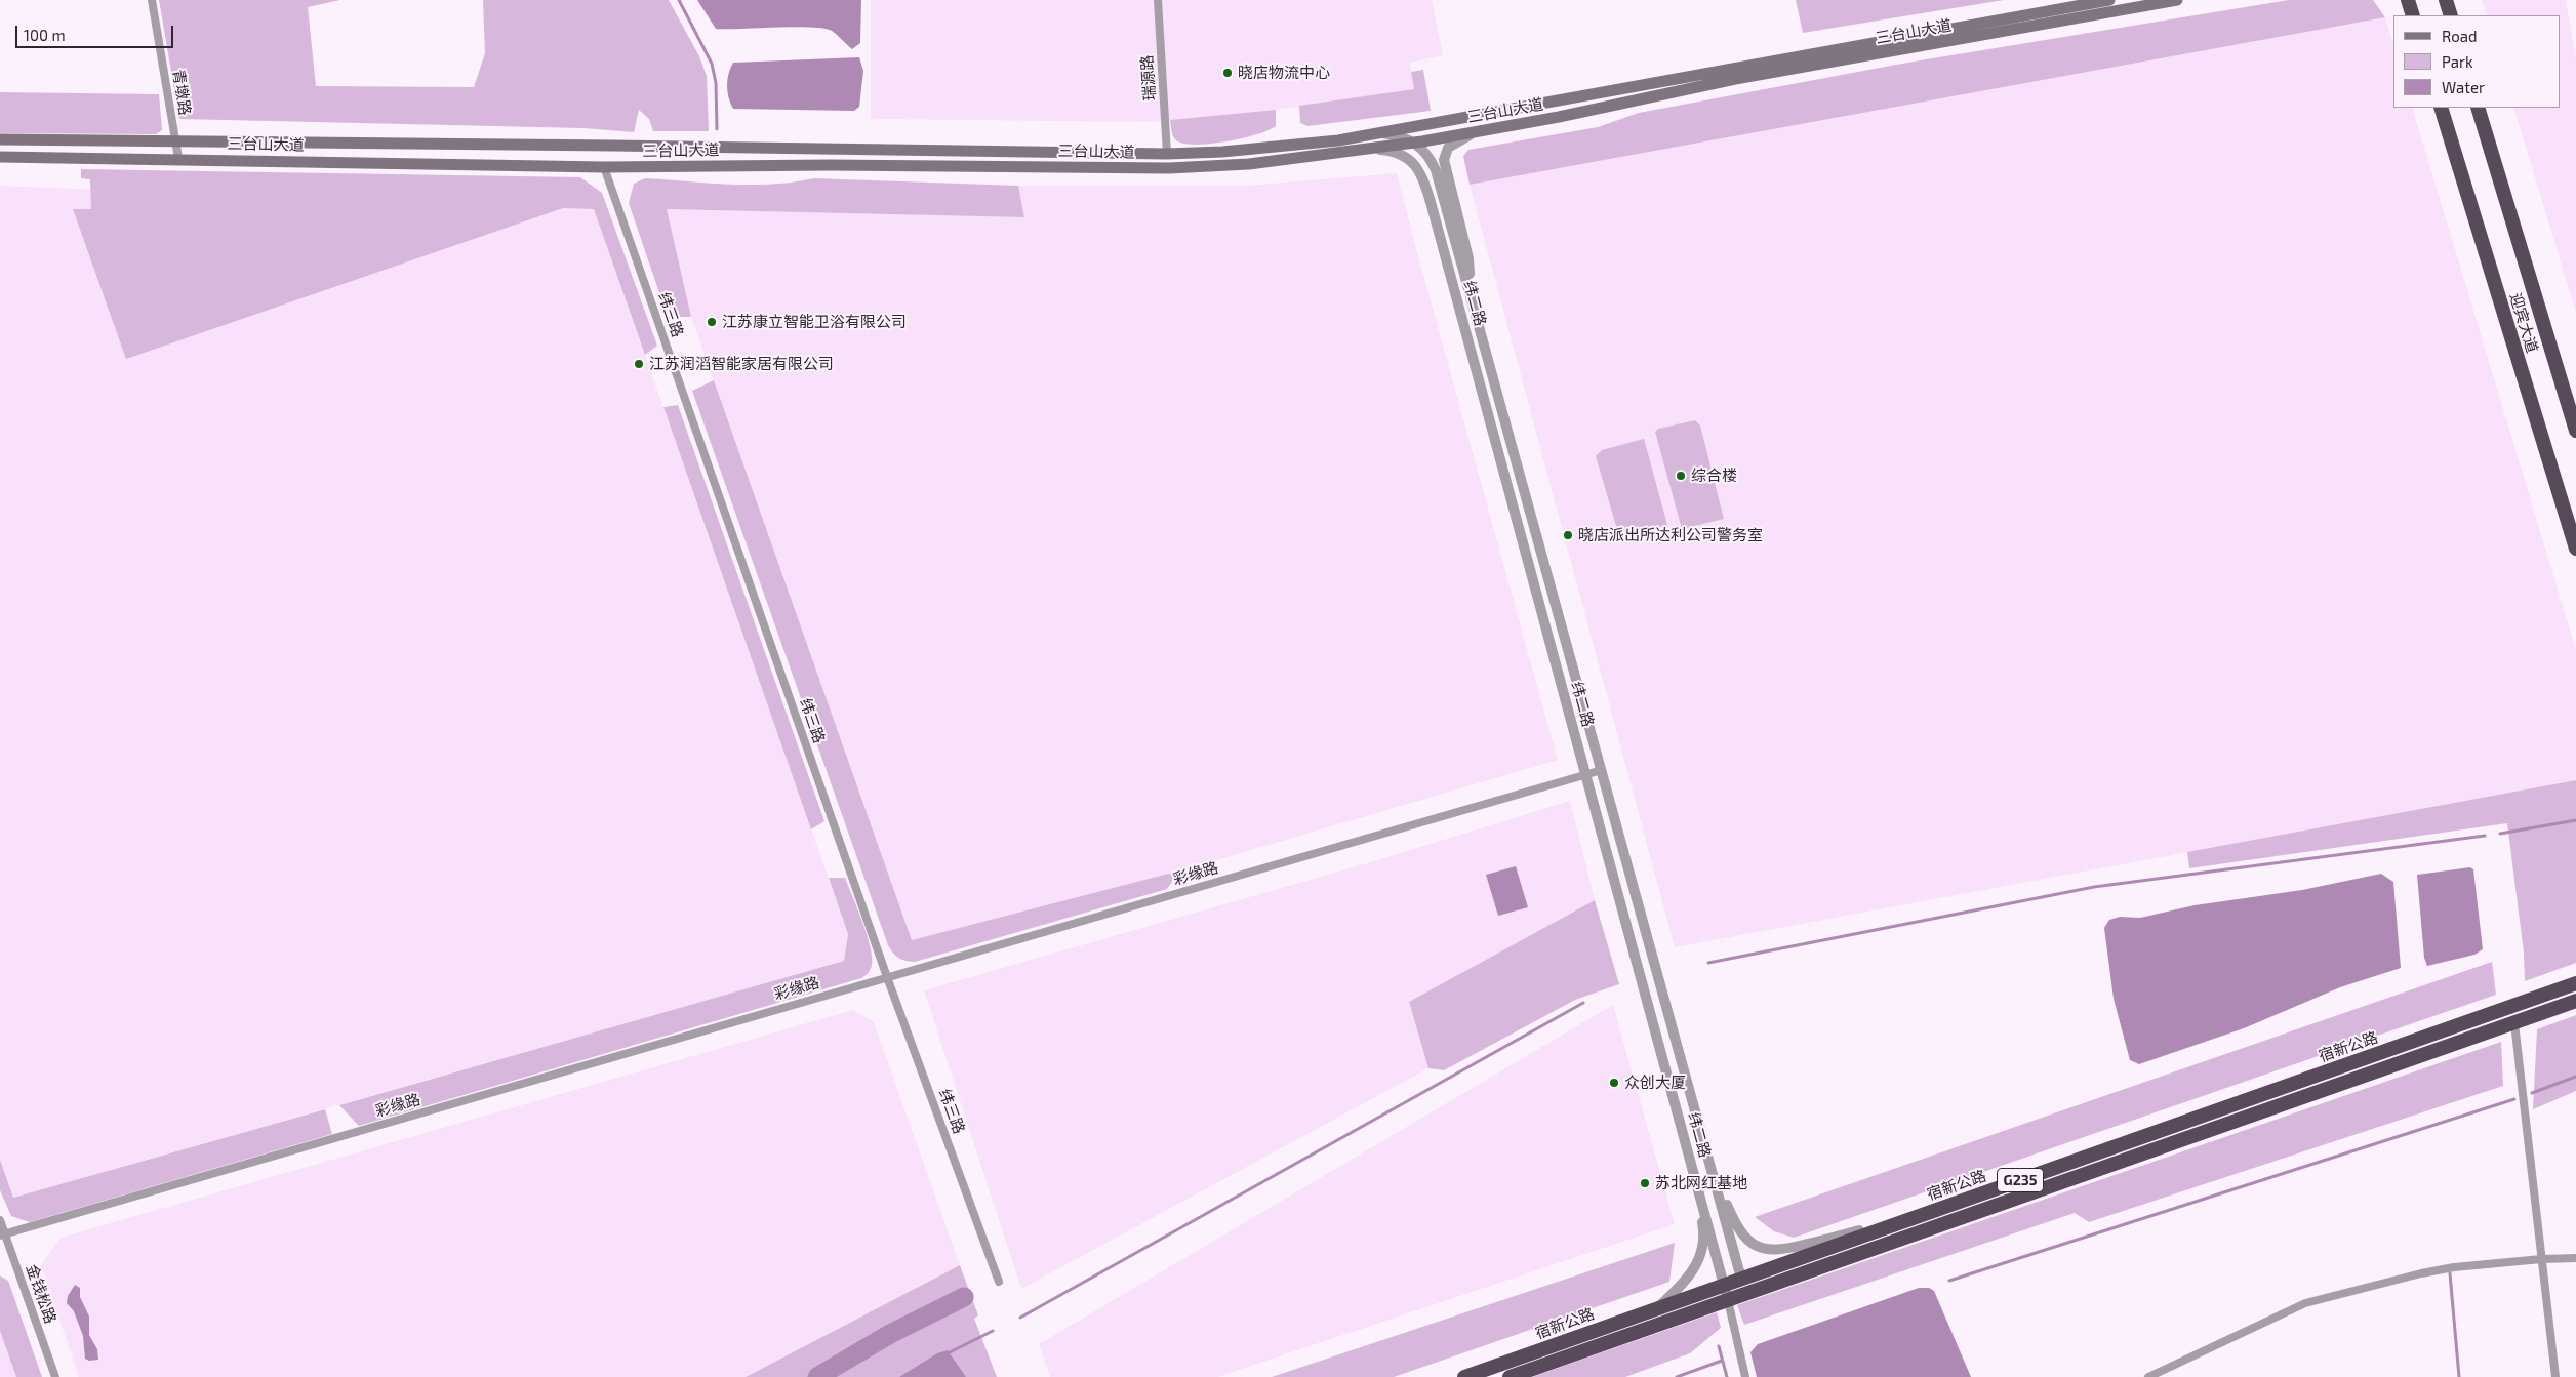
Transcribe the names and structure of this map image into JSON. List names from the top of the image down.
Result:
{
  "streets": {
    "highway": ["迎宾大道", "宿新公路", "G235"],
    "main road": ["三台山大道"],
    "street": [
      "瑞源路",
      "青墩路",
      "纬二路",
      "纬三路",
      "彩缘路",
      "金钱松路"
    ]
  },
  "crossings": [
    ["三台山大道", "瑞源路"],
    ["三台山大道", "青墩路"],
    ["三台山大道", "纬二路"],
    ["三台山大道", "纬三路"],
    ["纬二路", "彩缘路"],
    ["纬二路", "宿新公路"],
    ["纬三路", "彩缘路"],
    ["彩缘路", "金钱松路"]
  ],
  "places": [
    "晓店物流中心",
    "江苏康立智能卫浴有限公司",
    "江苏润滔智能家居有限公司",
    "综合楼",
    "晓店派出所达利公司警务室",
    "众创大厦",
    "苏北网红基地"
  ],
  "legend": ["Road", "Park", "Water"],
  "scale_bar": "100 m"
}
